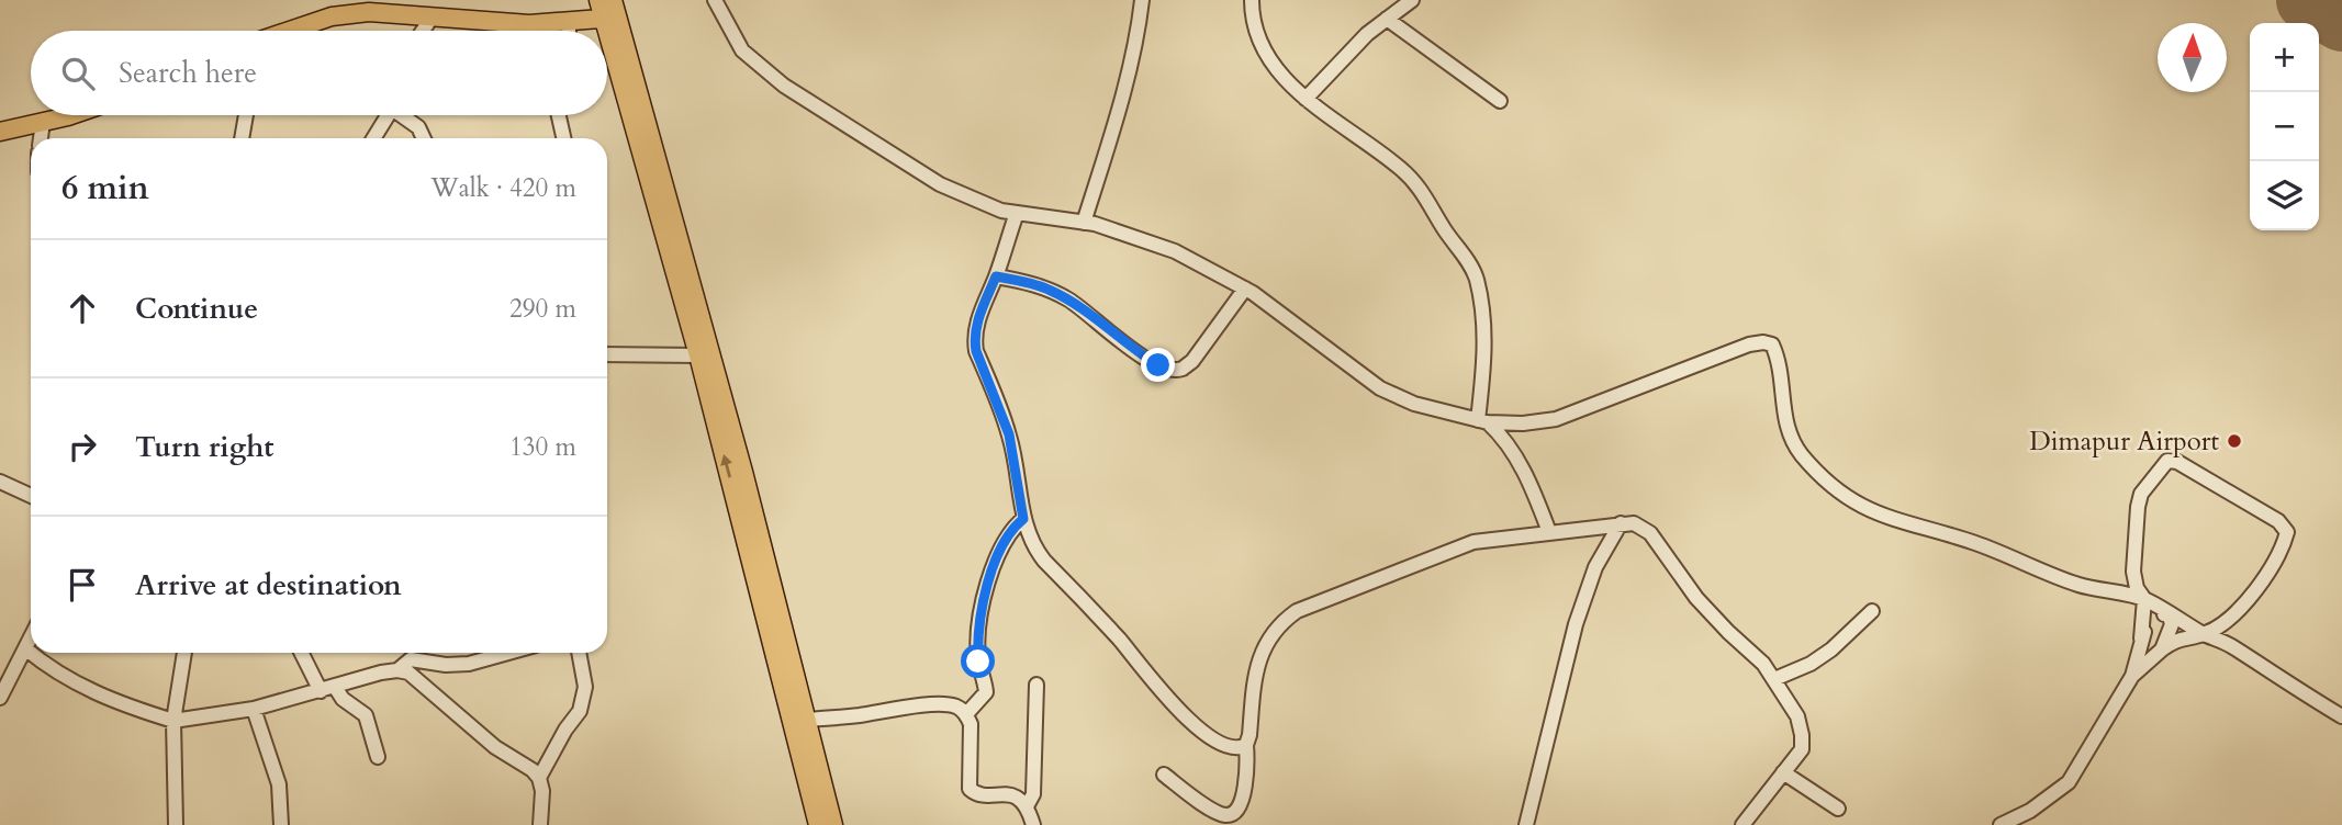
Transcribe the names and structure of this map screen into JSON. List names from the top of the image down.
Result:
{
  "places": ["Dimapur Airport"],
  "north": "top",
  "page": {
    "map_buttons": ["+", "−"],
    "search": "Search here",
    "heading": ["6 min", "Walk · 420 m"],
    "list": [
      ["Continue", "290 m"],
      ["Turn right", "130 m"],
      "Arrive at destination"
    ]
  }
}
